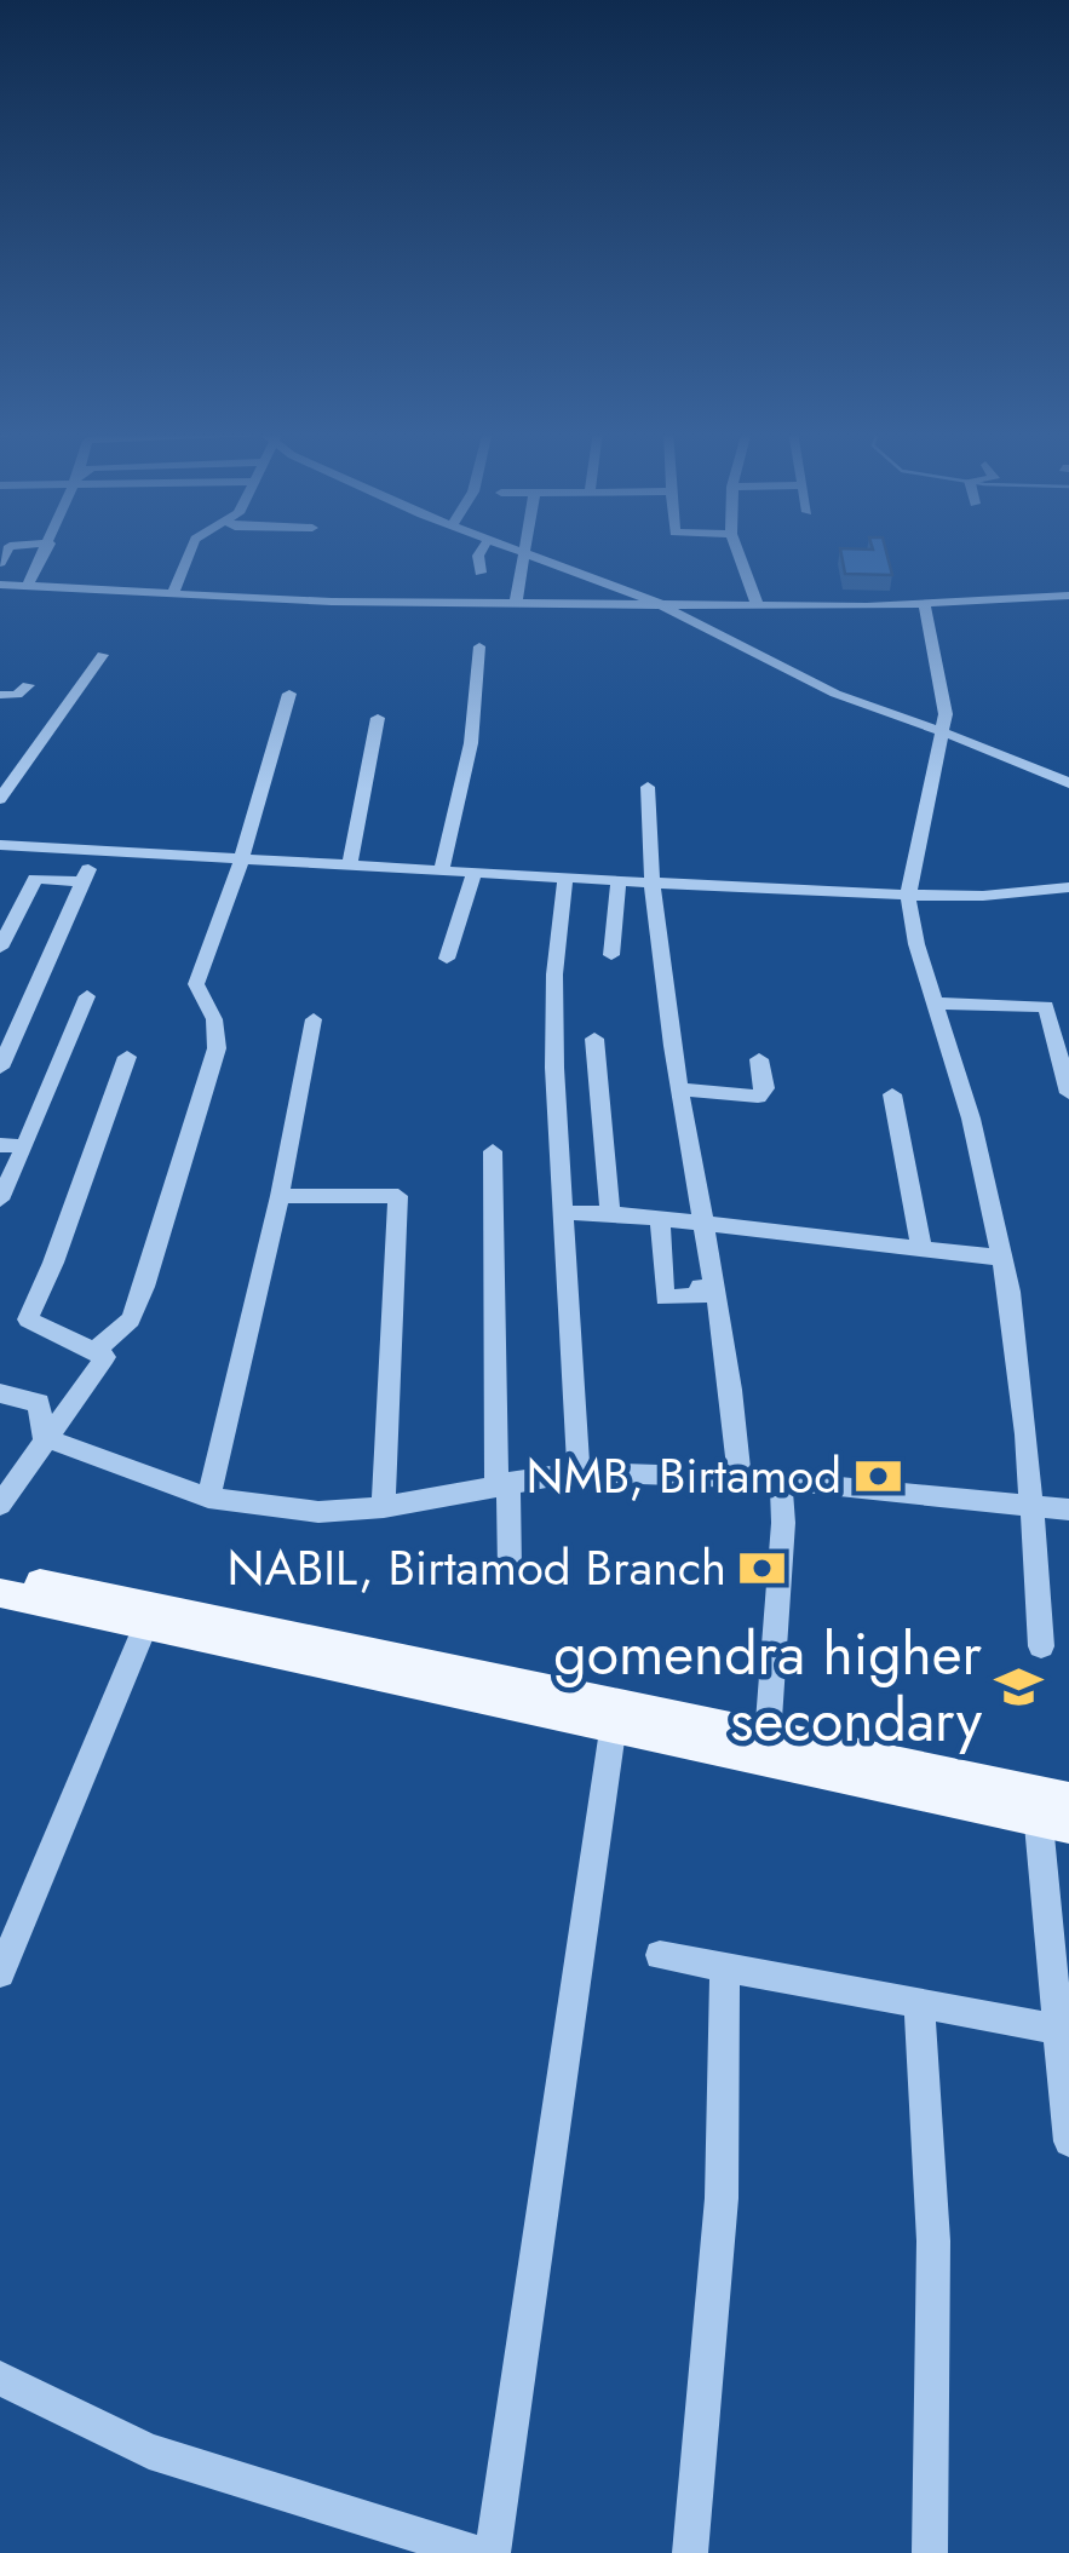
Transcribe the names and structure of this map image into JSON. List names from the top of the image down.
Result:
{
  "places": {
    "bank": ["NMB, Birtamod", "NABIL, Birtamod Branch"],
    "school or university": ["gomendra higher secondary"]
  }
}
